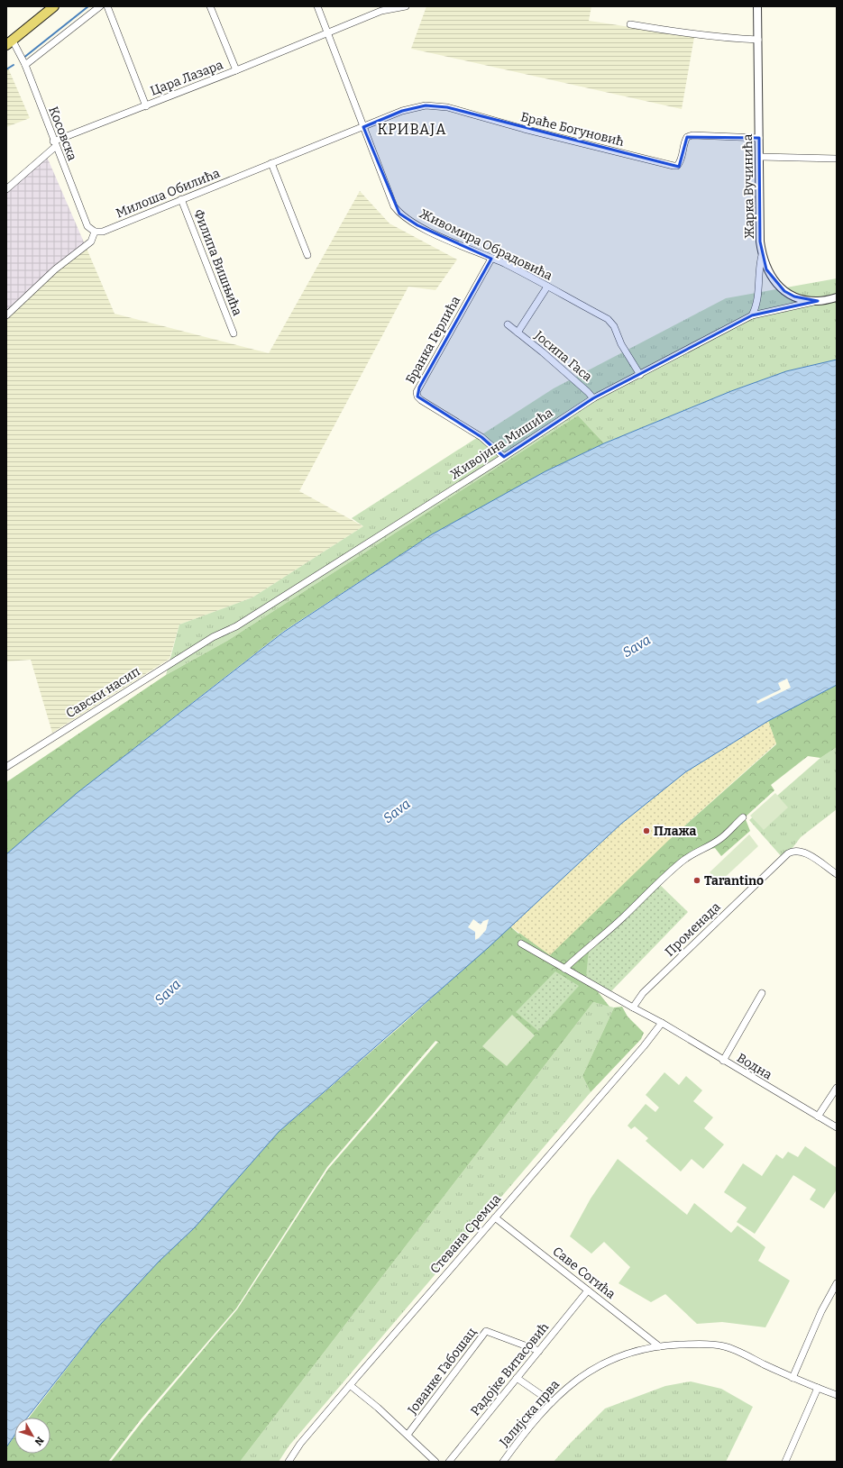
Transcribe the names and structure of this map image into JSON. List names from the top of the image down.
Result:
{
  "streets": {
    "street": [
      "Цара Лазара",
      "Браће Богуновић",
      "Косовска",
      "Жарка Вучинића",
      "Милоша Обилића",
      "Живомира Обрадовића",
      "Филипа Вишњића",
      "Бранка Герлића",
      "Јосипа Гаса",
      "Живојина Мишића",
      "Савски насип",
      "Променада",
      "Водна",
      "Стевана Сремца",
      "Саве Согића",
      "Радојке Витасовић",
      "Јованке Габошац",
      "Јалијска прва"
    ]
  },
  "crossings": [
    ["Цара Лазара", "Косовска"],
    ["Цара Лазара", "Живомира Обрадовића"],
    ["Браће Богуновић", "Жарка Вучинића"],
    ["Браће Богуновић", "Милоша Обилића"],
    ["Браће Богуновић", "Живомира Обрадовића"],
    ["Косовска", "Милоша Обилића"],
    ["Жарка Вучинића", "Живојина Мишића"],
    ["Милоша Обилића", "Живомира Обрадовића"],
    ["Милоша Обилића", "Филипа Вишњића"],
    ["Живомира Обрадовића", "Бранка Герлића"],
    ["Живомира Обрадовића", "Јосипа Гаса"],
    ["Живомира Обрадовића", "Живојина Мишића"],
    ["Бранка Герлића", "Живојина Мишића"],
    ["Јосипа Гаса", "Живојина Мишића"],
    ["Живојина Мишића", "Савски насип"],
    ["Водна", "Стевана Сремца"],
    ["Стевана Сремца", "Саве Согића"],
    ["Саве Согића", "Радојке Витасовић"],
    ["Саве Согића", "Јалијска прва"],
    ["Радојке Витасовић", "Јованке Габошац"]
  ],
  "districts": ["КРИВАЈА"],
  "water": ["Sava"],
  "places": ["Плажа", "Tarantino"],
  "north": "bottom right"
}
